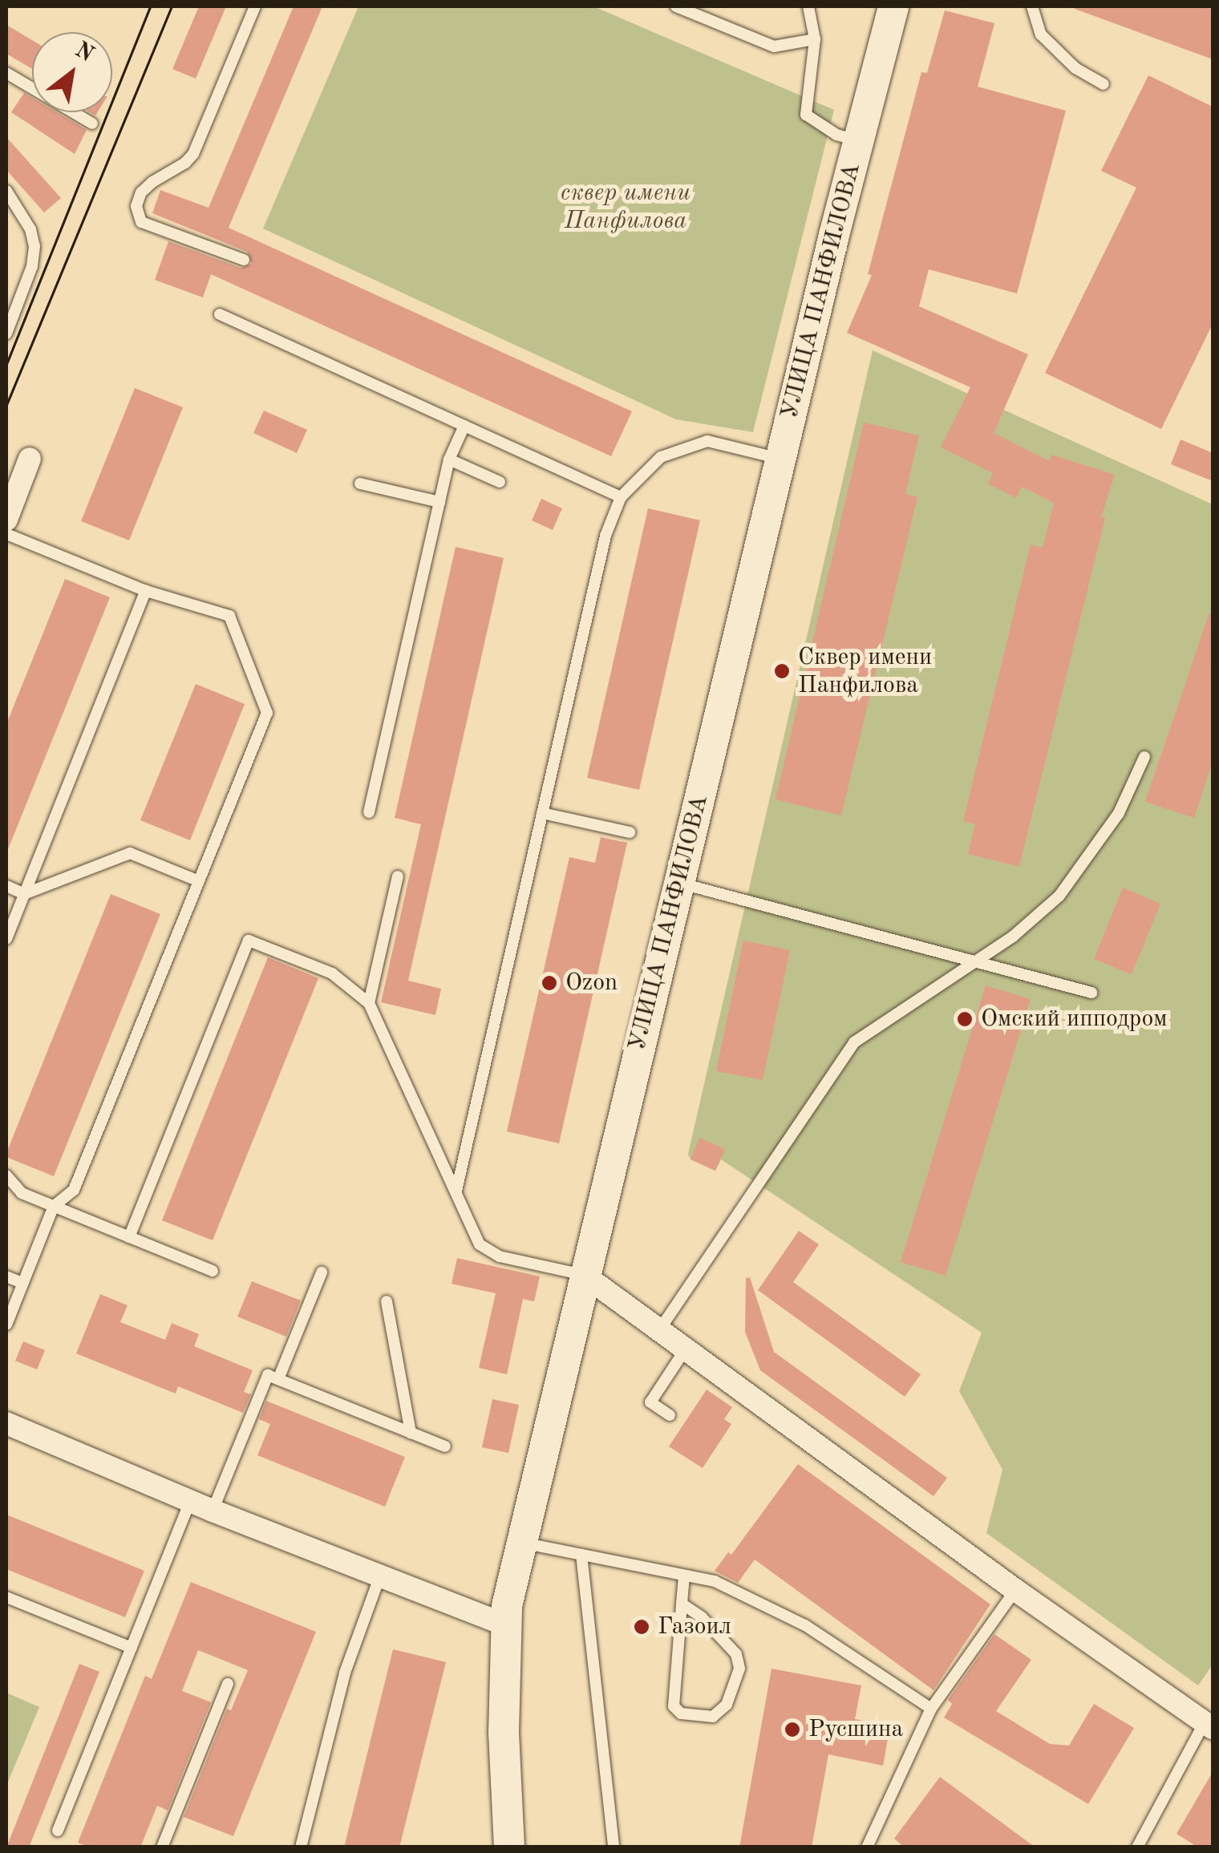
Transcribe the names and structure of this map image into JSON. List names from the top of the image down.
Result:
{
  "streets": {
    "main road": ["УЛИЦА ПАНФИЛОВА"]
  },
  "parks": ["сквер имени Панфилова"],
  "places": [
    "Сквер имени Панфилова",
    "Ozon",
    "Омский ипподром",
    "Газоил",
    "Русшина"
  ],
  "north": "top right"
}
